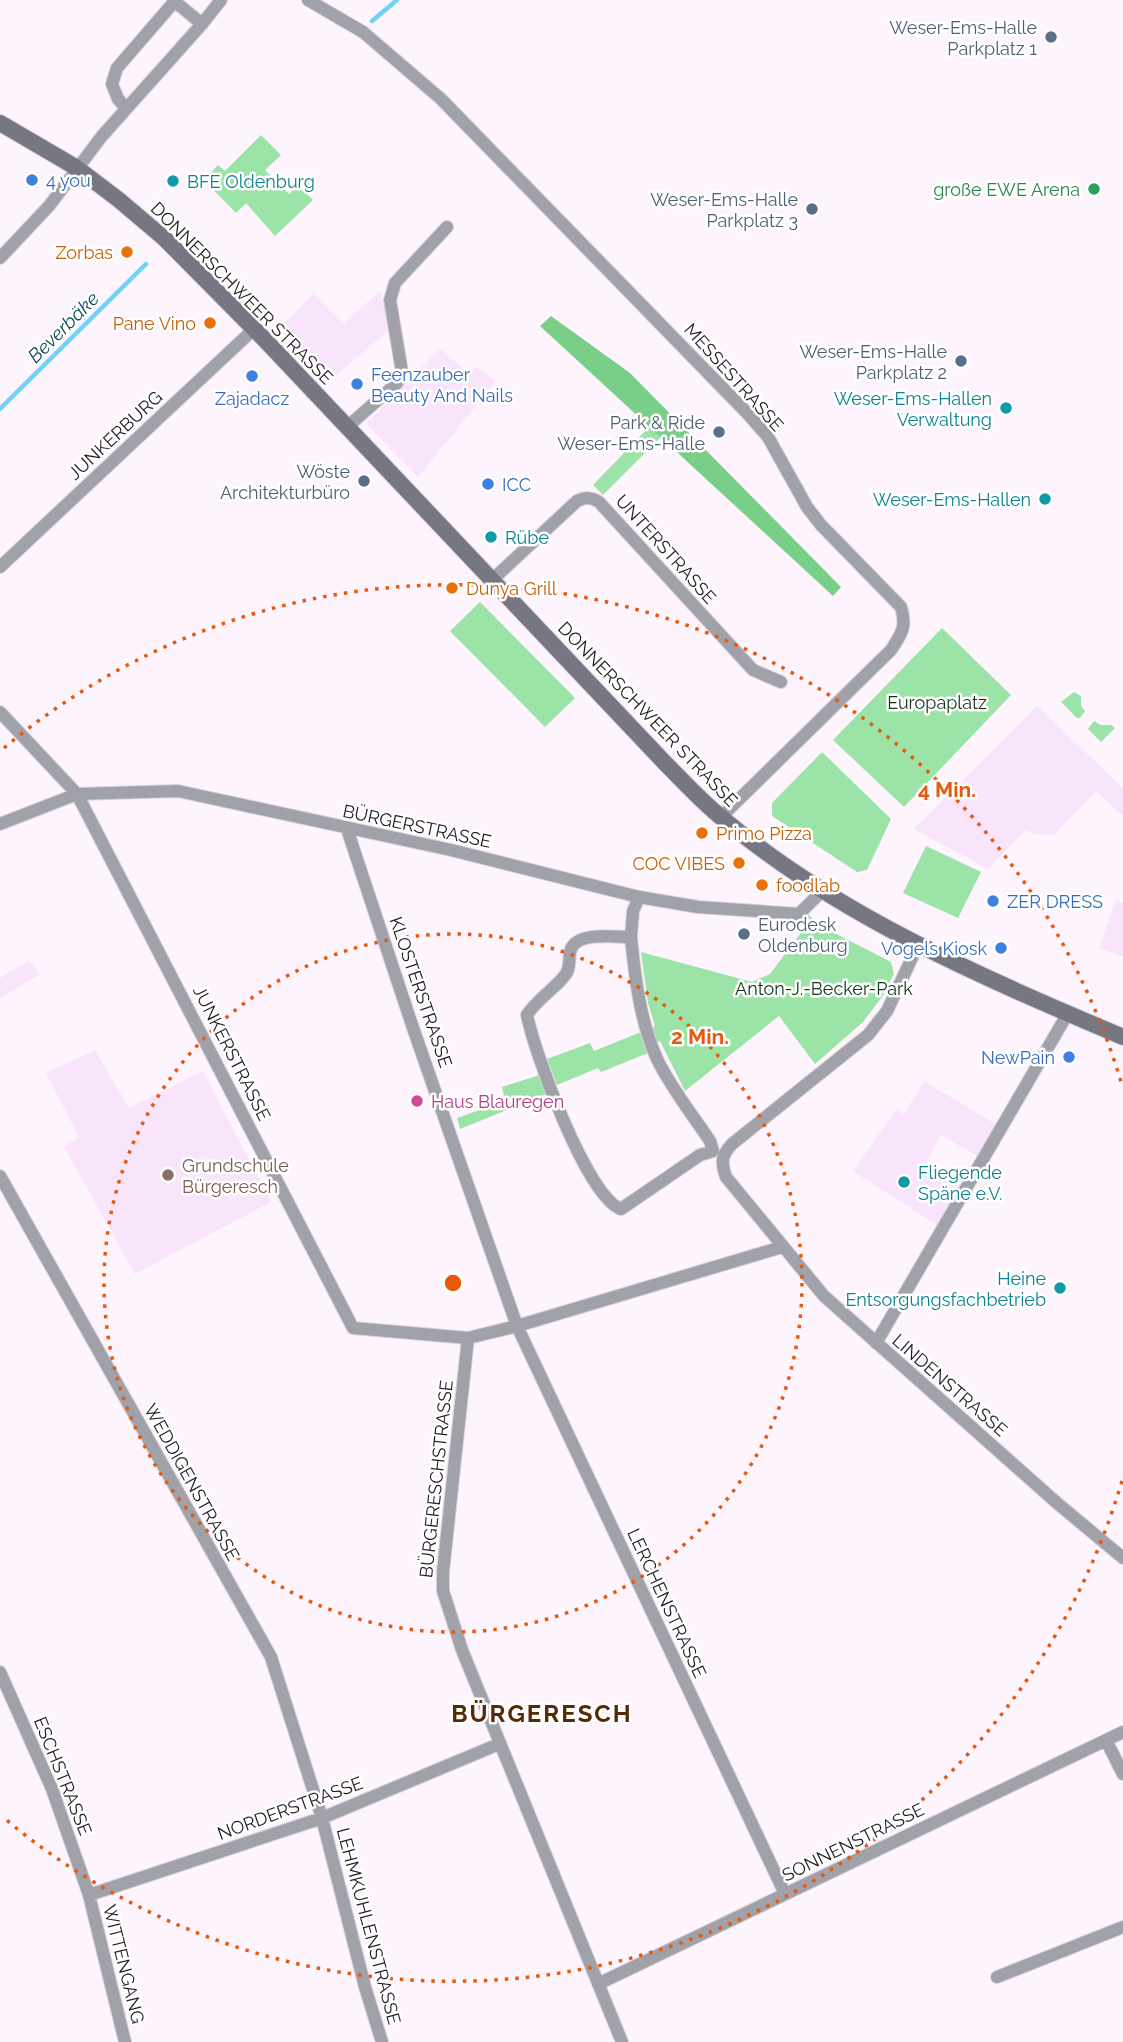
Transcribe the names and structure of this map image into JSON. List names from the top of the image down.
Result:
{
  "streets": {
    "main road": ["DONNERSCHWEER STRASSE"],
    "street": [
      "MESSESTRASSE",
      "JUNKERBURG",
      "UNTERSTRASSE",
      "BÜRGERSTRASSE",
      "KLOSTERSTRASSE",
      "JUNKERSTRASSE",
      "LINDENSTRASSE",
      "BÜRGERESCHSTRASSE",
      "WEDDIGENSTRASSE",
      "LERCHENSTRASSE",
      "ESCHSTRASSE",
      "NORDERSTRASSE",
      "SONNENSTRASSE",
      "LEHMKUHLENSTRASSE",
      "WITTENGANG"
    ]
  },
  "crossings": [
    ["DONNERSCHWEER STRASSE", "MESSESTRASSE"],
    ["DONNERSCHWEER STRASSE", "JUNKERBURG"],
    ["DONNERSCHWEER STRASSE", "UNTERSTRASSE"],
    ["DONNERSCHWEER STRASSE", "BÜRGERSTRASSE"],
    ["BÜRGERSTRASSE", "KLOSTERSTRASSE"],
    ["BÜRGERSTRASSE", "JUNKERSTRASSE"],
    ["BÜRGERSTRASSE", "LINDENSTRASSE"],
    ["KLOSTERSTRASSE", "LERCHENSTRASSE"],
    ["JUNKERSTRASSE", "BÜRGERESCHSTRASSE"],
    ["BÜRGERESCHSTRASSE", "NORDERSTRASSE"],
    ["BÜRGERESCHSTRASSE", "SONNENSTRASSE"],
    ["WEDDIGENSTRASSE", "NORDERSTRASSE"],
    ["WEDDIGENSTRASSE", "LEHMKUHLENSTRASSE"],
    ["LERCHENSTRASSE", "SONNENSTRASSE"],
    ["ESCHSTRASSE", "NORDERSTRASSE"],
    ["ESCHSTRASSE", "WITTENGANG"],
    ["NORDERSTRASSE", "LEHMKUHLENSTRASSE"],
    ["NORDERSTRASSE", "WITTENGANG"]
  ],
  "districts": ["BÜRGERESCH"],
  "water": ["Beverbäke"],
  "parks": ["Europaplatz", "Anton-J.-Becker-Park"],
  "places": [
    "Weser-Ems-Halle Parkplatz 1",
    "4 you",
    "BFE Oldenburg",
    "große EWE Arena",
    "Weser-Ems-Halle Parkplatz 3",
    "Zorbas",
    "Pane Vino",
    "Weser-Ems-Halle Parkplatz 2",
    "Zajadacz",
    "Feenzauber Beauty And Nails",
    "Weser-Ems-Hallen Verwaltung",
    "Park & Ride Weser-Ems-Halle",
    "Wöste Architekturbüro",
    "ICC",
    "Weser-Ems-Hallen",
    "Rübe",
    "Dunya Grill",
    "Primo Pizza",
    "COC VIBES",
    "foodlab",
    "ZER DRESS",
    "Eurodesk Oldenburg",
    "Vogels Kiosk",
    "NewPain",
    "Haus Blauregen",
    "Grundschule Bürgeresch",
    "Fliegende Späne e.V.",
    "Heine Entsorgungsfachbetrieb"
  ],
  "rings": ["4 Min.", "2 Min."]
}
